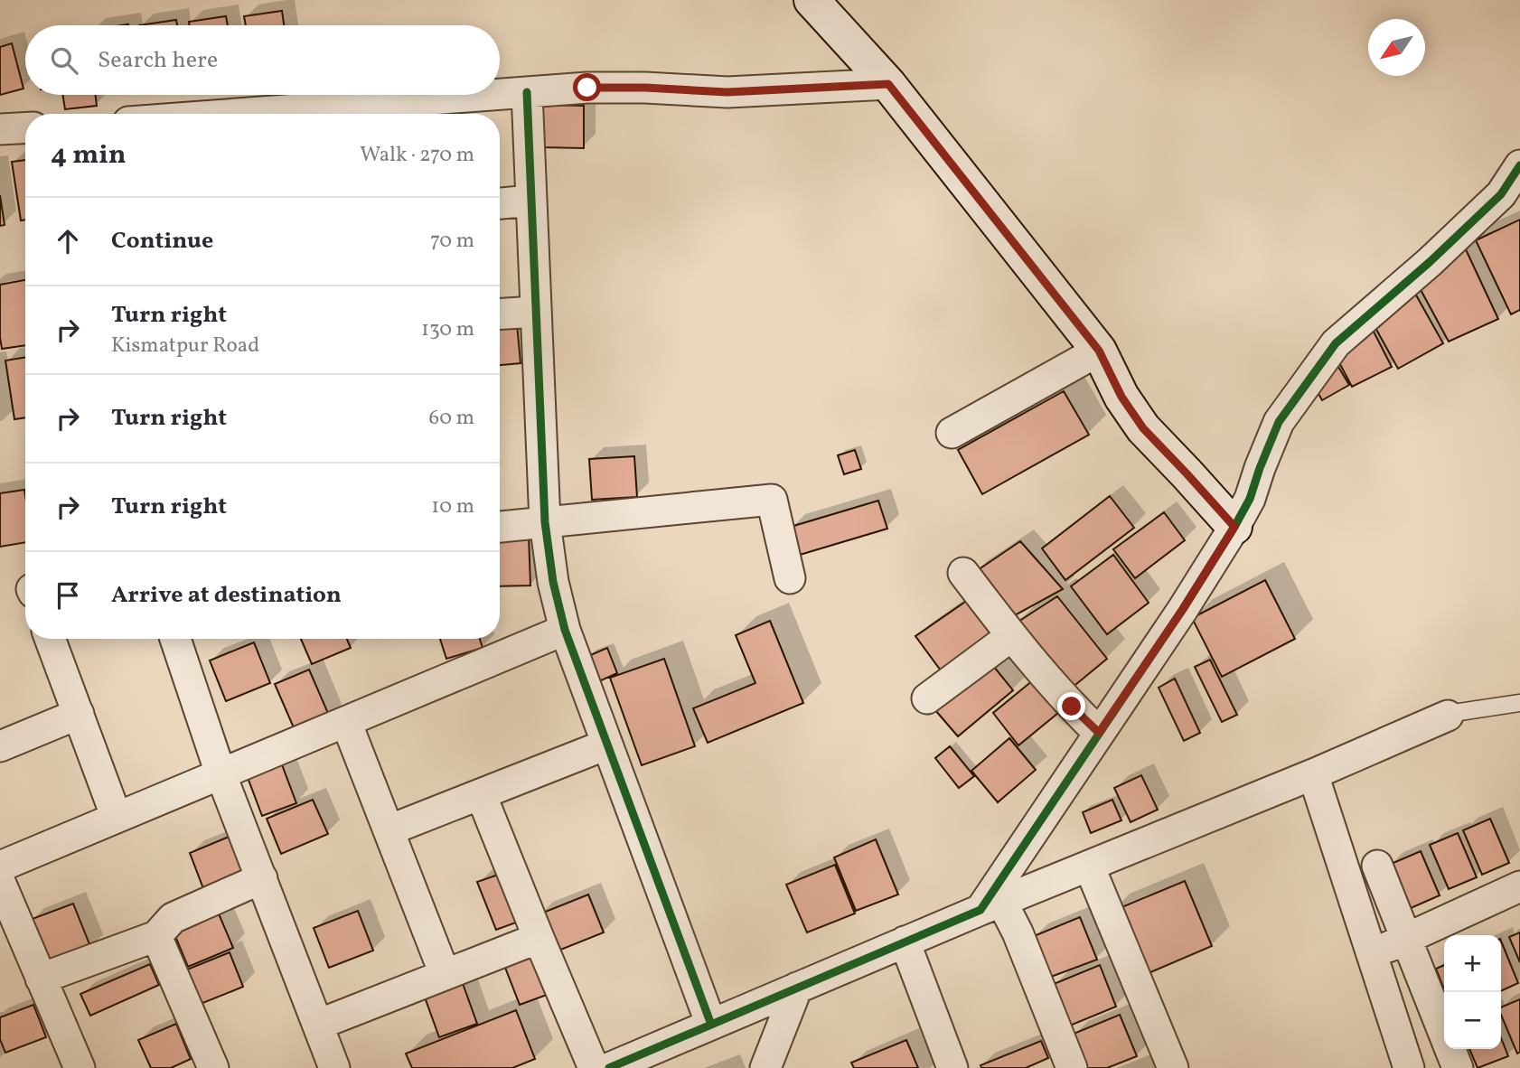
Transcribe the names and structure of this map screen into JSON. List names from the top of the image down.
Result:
{
  "north": "bottom left",
  "page": {
    "search": "Search here",
    "heading": ["4 min", "Walk · 270 m"],
    "list": [
      ["Continue", "70 m"],
      ["Turn right", "Kismatpur Road", "130 m"],
      ["Turn right", "60 m"],
      ["Turn right", "10 m"],
      "Arrive at destination"
    ],
    "map_buttons": ["+", "−"]
  }
}
